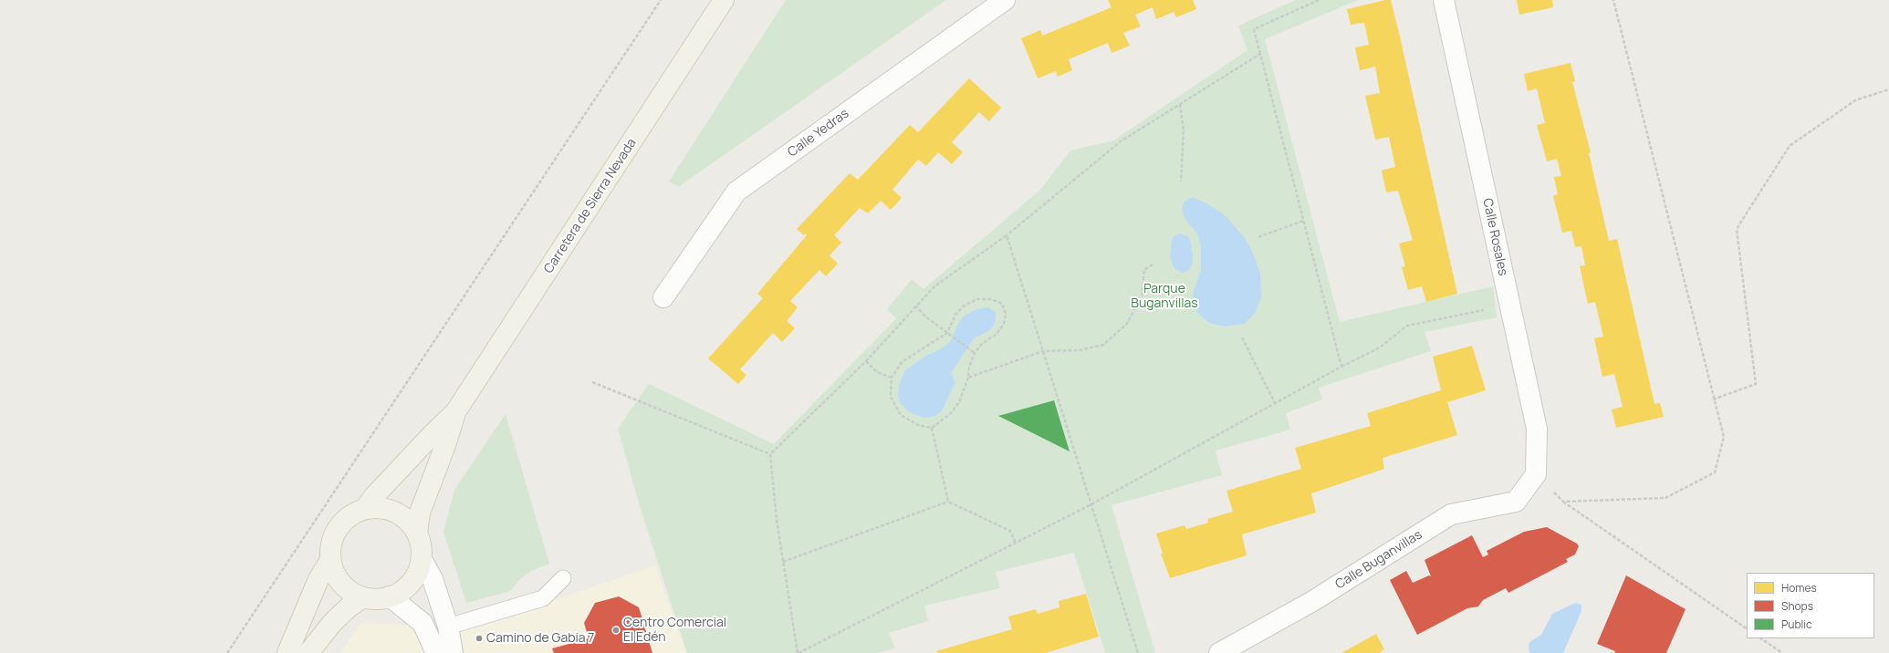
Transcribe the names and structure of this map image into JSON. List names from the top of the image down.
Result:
{
  "streets": {
    "main road": ["Carretera de Sierra Nevada"],
    "street": ["Calle Yedras", "Calle Rosales", "Calle Buganvillas"]
  },
  "crossings": [
    ["Calle Rosales", "Calle Buganvillas"]
  ],
  "parks": ["Parque Buganvillas"],
  "places": ["Centro Comercial El Edén", "Camino de Gabia 7"],
  "legend": ["Homes", "Shops", "Public"]
}
